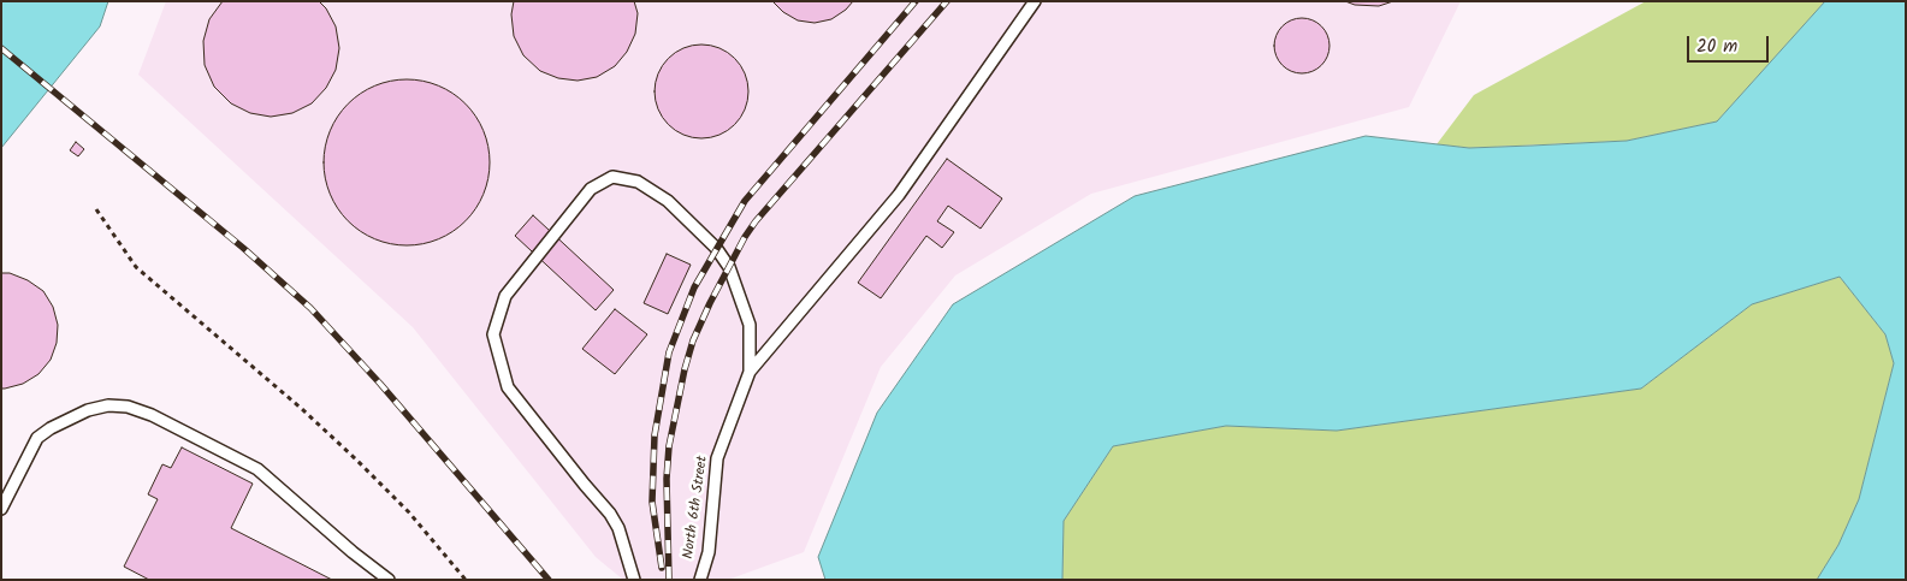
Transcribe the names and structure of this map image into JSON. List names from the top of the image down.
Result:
{
  "streets": {
    "lane": ["North 6th Street"]
  },
  "scale_bar": "20 m"
}
